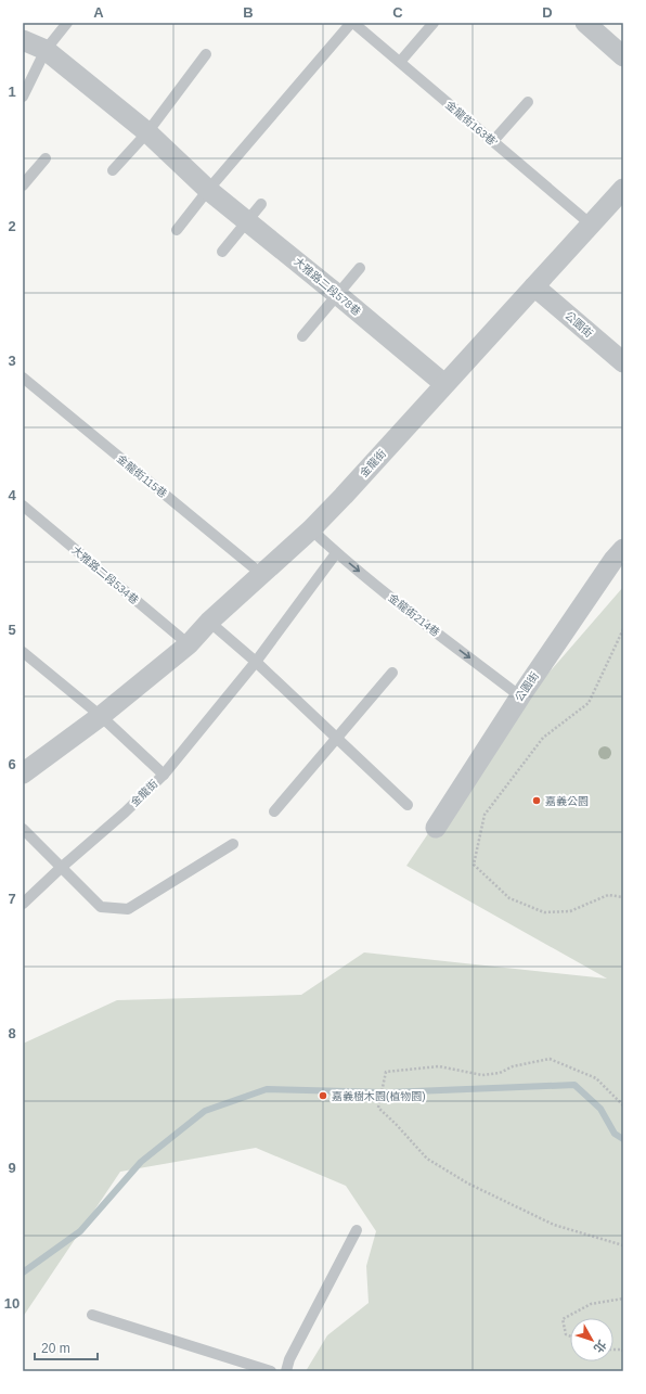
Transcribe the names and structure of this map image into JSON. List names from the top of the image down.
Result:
{
  "streets": {
    "street": ["大雅路二段578巷", "公園街", "金龍街"],
    "lane": [
      "金龍街163巷'",
      "金龍街115巷",
      "大雅路二段534巷",
      "金龍街214巷"
    ]
  },
  "crossings": [
    ["金龍街163巷'", "金龍街"],
    ["大雅路二段578巷", "金龍街"],
    ["公園街", "金龍街"],
    ["公園街", "金龍街214巷"],
    ["金龍街", "金龍街115巷"],
    ["金龍街", "大雅路二段534巷"],
    ["金龍街", "金龍街214巷"]
  ],
  "one_way": ["金龍街214巷"],
  "places": ["嘉義公園", "嘉義樹木園(植物園)"],
  "scale_bar": "20 m",
  "north": "bottom right",
  "grid": {
    "columns": [
      "A",
      "B",
      "C",
      "D"
    ],
    "rows": [
      "1",
      "2",
      "3",
      "4",
      "5",
      "6",
      "7",
      "8",
      "9",
      "10"
    ]
  }
}
